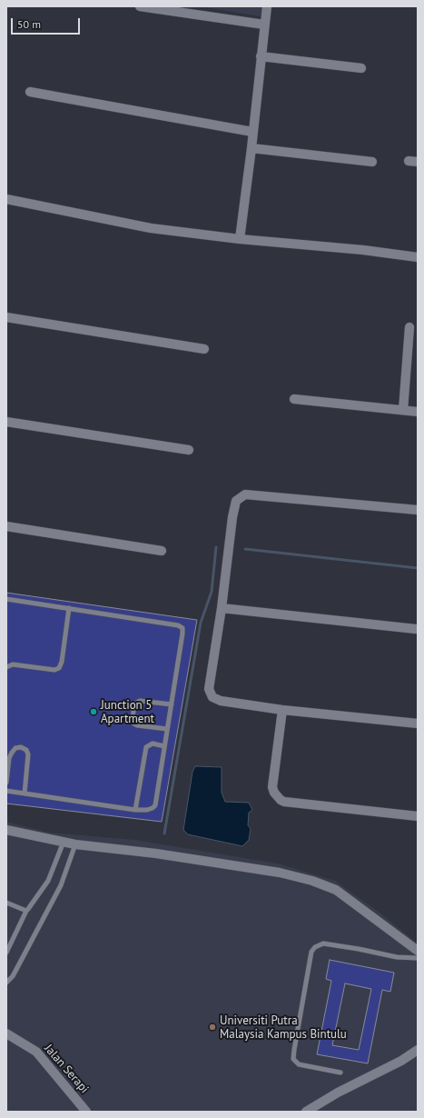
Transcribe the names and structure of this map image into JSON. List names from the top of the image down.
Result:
{
  "streets": {
    "street": ["Jalan Serapi"]
  },
  "places": ["Junction 5 Apartment", "Universiti Putra Malaysia Kampus Bintulu"],
  "scale_bar": "50 m"
}
